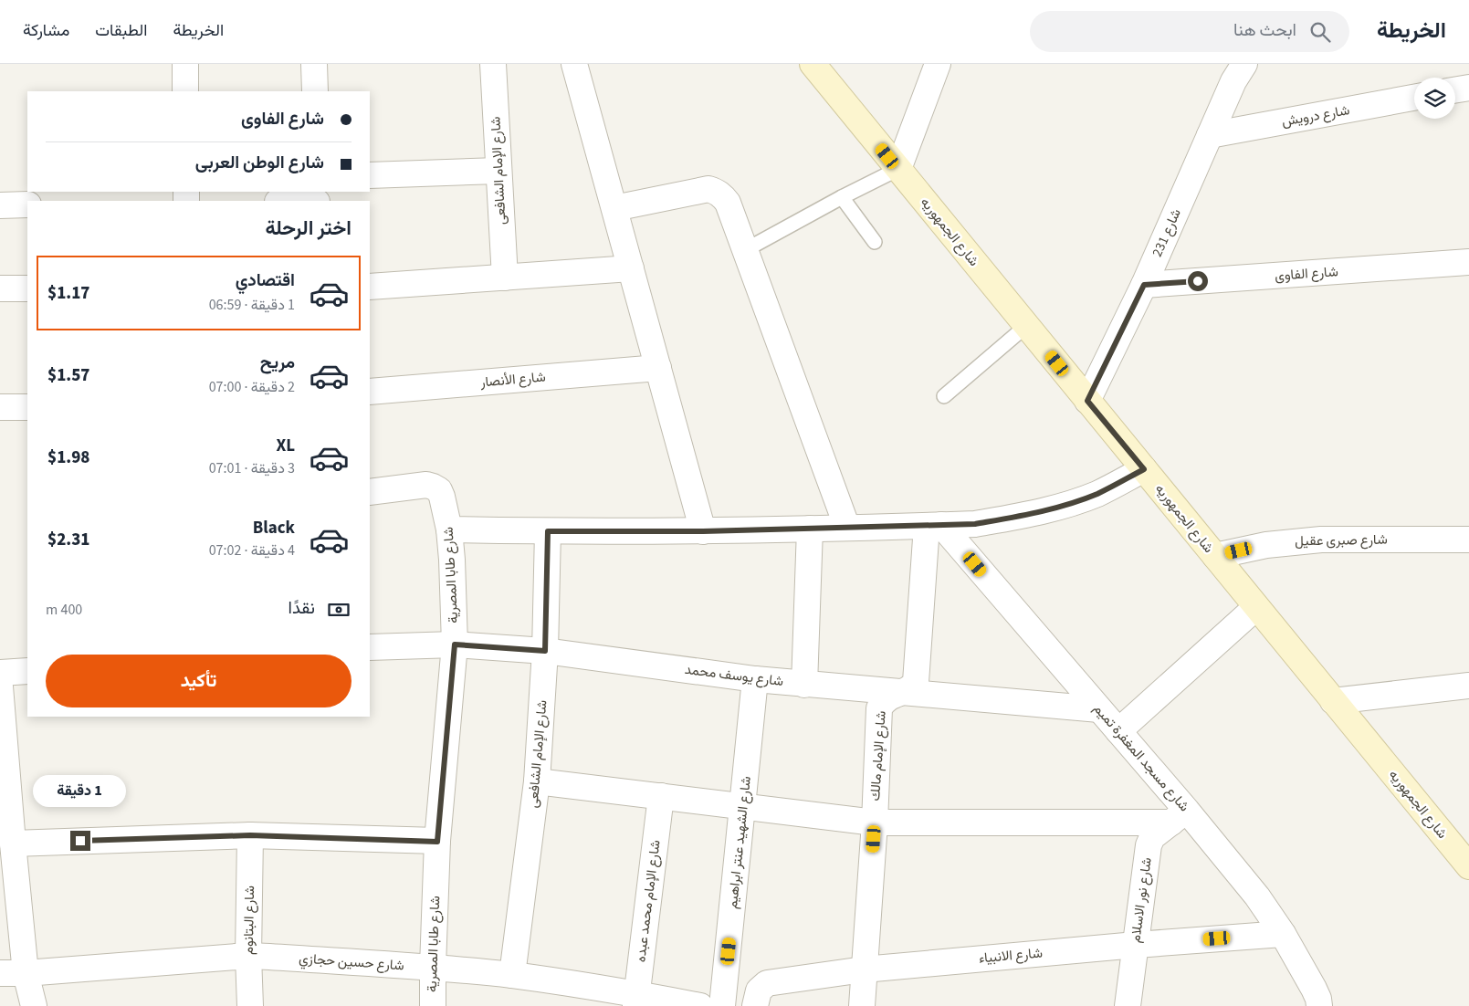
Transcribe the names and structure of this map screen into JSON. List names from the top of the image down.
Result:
{
  "streets": {
    "main road": ["شارع الجمهوريه"],
    "street": [
      "شارع درويش",
      "شارع الإمام الشافعى",
      "شارع 231",
      "شارع الفاوى",
      "شارع الأنصار",
      "شارع صبرى عقيل",
      "شارع طابا المصرية",
      "شارع يوسف محمد",
      "شارع الإمام مالك",
      "شارع مسجد المغفرة تميم",
      "شارع الشهيد عنتر ابراهيم",
      "شارع نور الاسلام",
      "شارع الإمام محمد عبده",
      "شارع البتانوم",
      "شارع الانبياء",
      "شارع حسين حجازي"
    ]
  },
  "crossings": [
    ["شارع درويش", "شارع 231"],
    ["شارع الإمام الشافعى", "شارع يوسف محمد"],
    ["شارع الإمام الشافعى", "شارع حسين حجازي"],
    ["شارع الجمهوريه", "شارع 231"],
    ["شارع الجمهوريه", "شارع صبرى عقيل"],
    ["شارع 231", "شارع الفاوى"],
    ["شارع طابا المصرية", "شارع يوسف محمد"],
    ["شارع طابا المصرية", "شارع حسين حجازي"],
    ["شارع يوسف محمد", "شارع الإمام مالك"],
    ["شارع يوسف محمد", "شارع مسجد المغفرة تميم"],
    ["شارع يوسف محمد", "شارع الشهيد عنتر ابراهيم"],
    ["شارع الإمام مالك", "شارع مسجد المغفرة تميم"],
    ["شارع الإمام مالك", "شارع الانبياء"],
    ["شارع مسجد المغفرة تميم", "شارع نور الاسلام"],
    ["شارع مسجد المغفرة تميم", "شارع الانبياء"],
    ["شارع نور الاسلام", "شارع الانبياء"],
    ["شارع الإمام محمد عبده", "شارع حسين حجازي"],
    ["شارع البتانوم", "شارع حسين حجازي"]
  ],
  "page": {
    "header": "الخريطة",
    "search": "ابحث هنا",
    "nav": ["الخريطة", "الطبقات", "مشاركة"],
    "banner": ["شارع الفاوى", "شارع الوطن العربى"],
    "heading": "اختر الرحلة",
    "list": [
      {
        "name": "اقتصادي",
        "note": "1 دقيقة · 06:59",
        "value": "$1.17"
      },
      {
        "name": "مريح",
        "note": "2 دقيقة · 07:00",
        "value": "$1.57"
      },
      {
        "name": "XL",
        "note": "3 دقيقة · 07:01",
        "value": "$1.98"
      },
      {
        "name": "Black",
        "note": "4 دقيقة · 07:02",
        "value": "$2.31"
      }
    ],
    "pay": ["نقدًا", "400 m"],
    "buttons": "تأكيد",
    "bubble": "1 دقيقة"
  }
}
